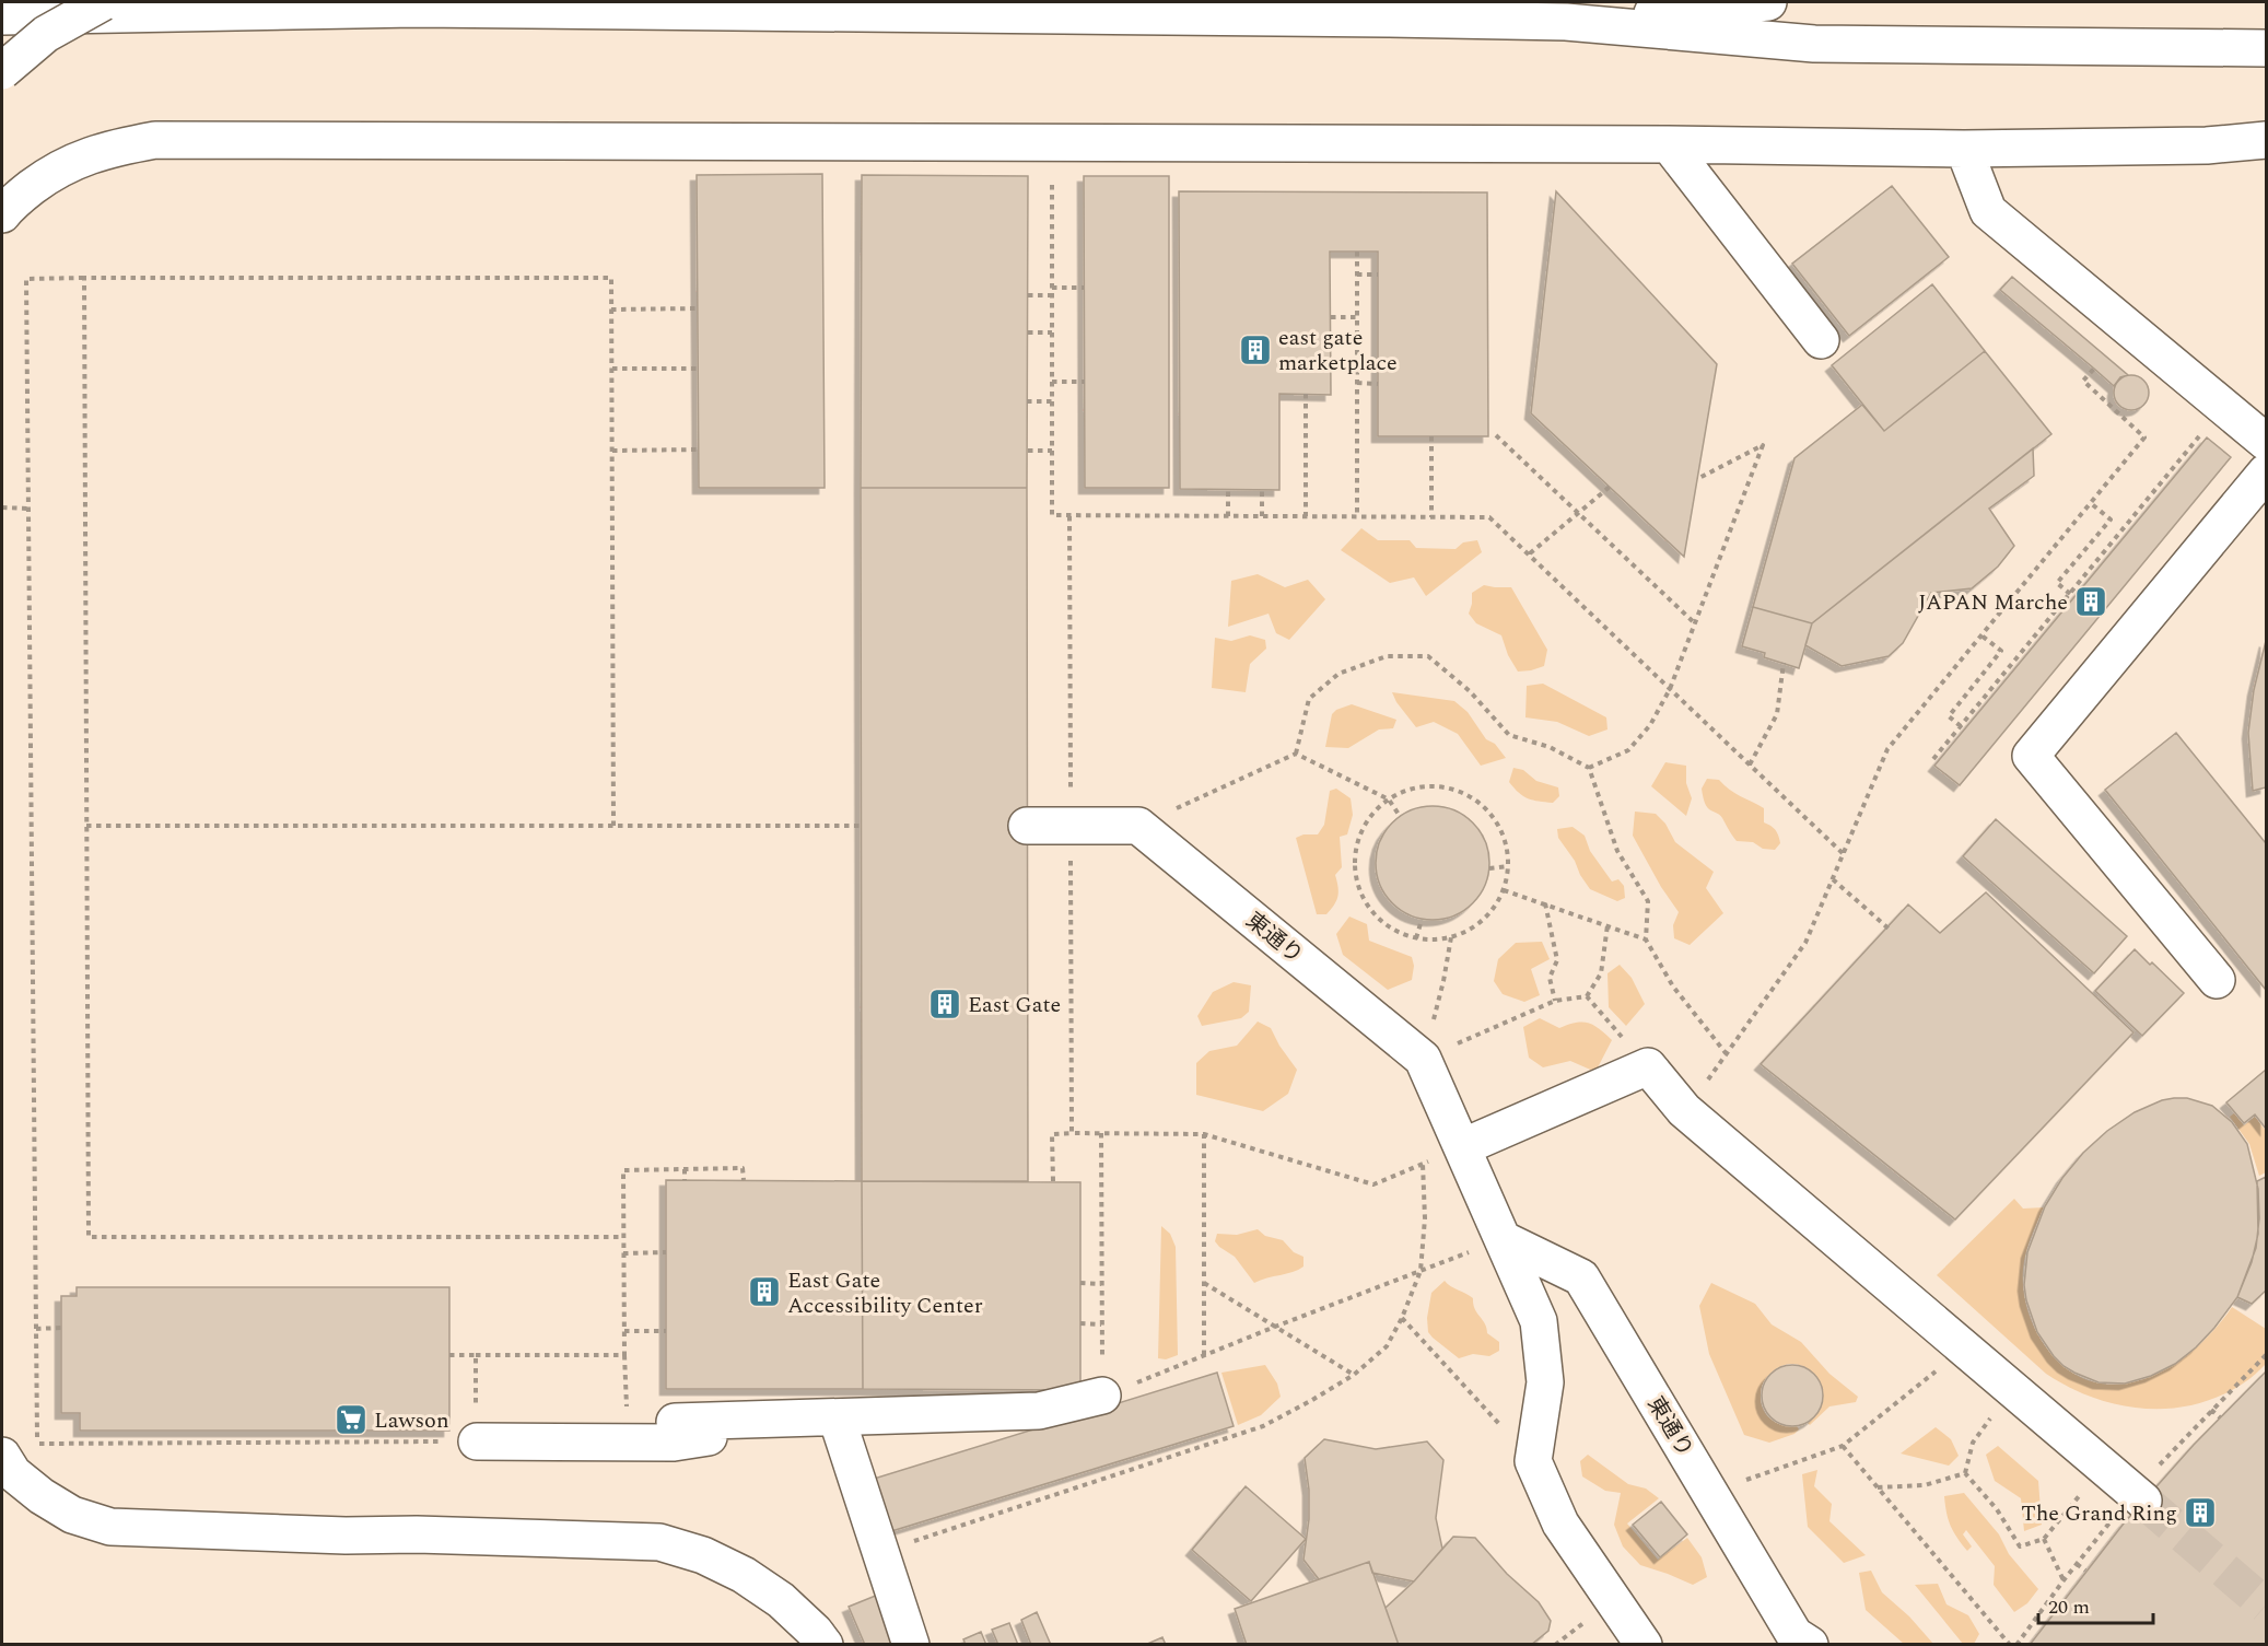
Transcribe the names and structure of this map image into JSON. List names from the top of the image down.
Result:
{
  "streets": {
    "street": ["東通り"]
  },
  "places": {
    "building": [
      "east gate marketplace",
      "JAPAN Marche",
      "East Gate",
      "East Gate Accessibility Center",
      "The Grand Ring"
    ],
    "supermarket": ["Lawson"]
  },
  "scale_bar": "20 m"
}
